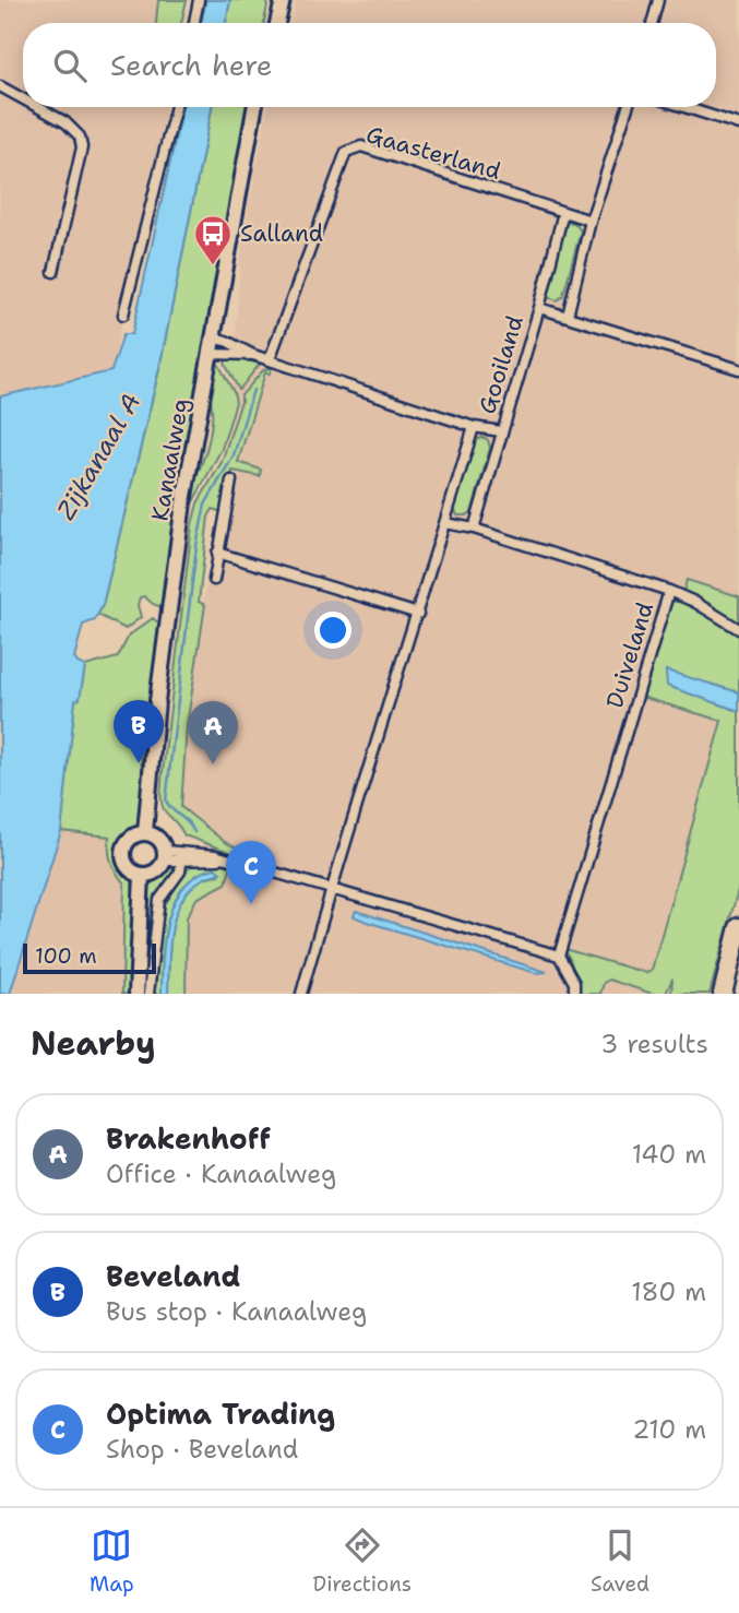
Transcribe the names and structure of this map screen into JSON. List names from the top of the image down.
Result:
{
  "streets": {
    "main road": ["Kanaalweg"],
    "street": ["Gaasterland", "Gooiland", "Duiveland"]
  },
  "crossings": [
    ["Gaasterland", "Gooiland"],
    ["Gooiland", "Duiveland"]
  ],
  "water": ["Zijkanaal A"],
  "places": {
    "bus stop": ["Salland"]
  },
  "scale_bar": "100 m",
  "page": {
    "search": "Search here",
    "pins": ["B", "A", "C"],
    "scale": "100 m",
    "heading": ["Nearby", "3 results"],
    "list": [
      {
        "mark": "A",
        "name": "Brakenhoff",
        "note": "Office · Kanaalweg",
        "value": "140 m"
      },
      {
        "mark": "B",
        "name": "Beveland",
        "note": "Bus stop · Kanaalweg",
        "value": "180 m"
      },
      {
        "mark": "C",
        "name": "Optima Trading",
        "note": "Shop · Beveland",
        "value": "210 m"
      }
    ],
    "nav": ["Map", "Directions", "Saved"]
  }
}
